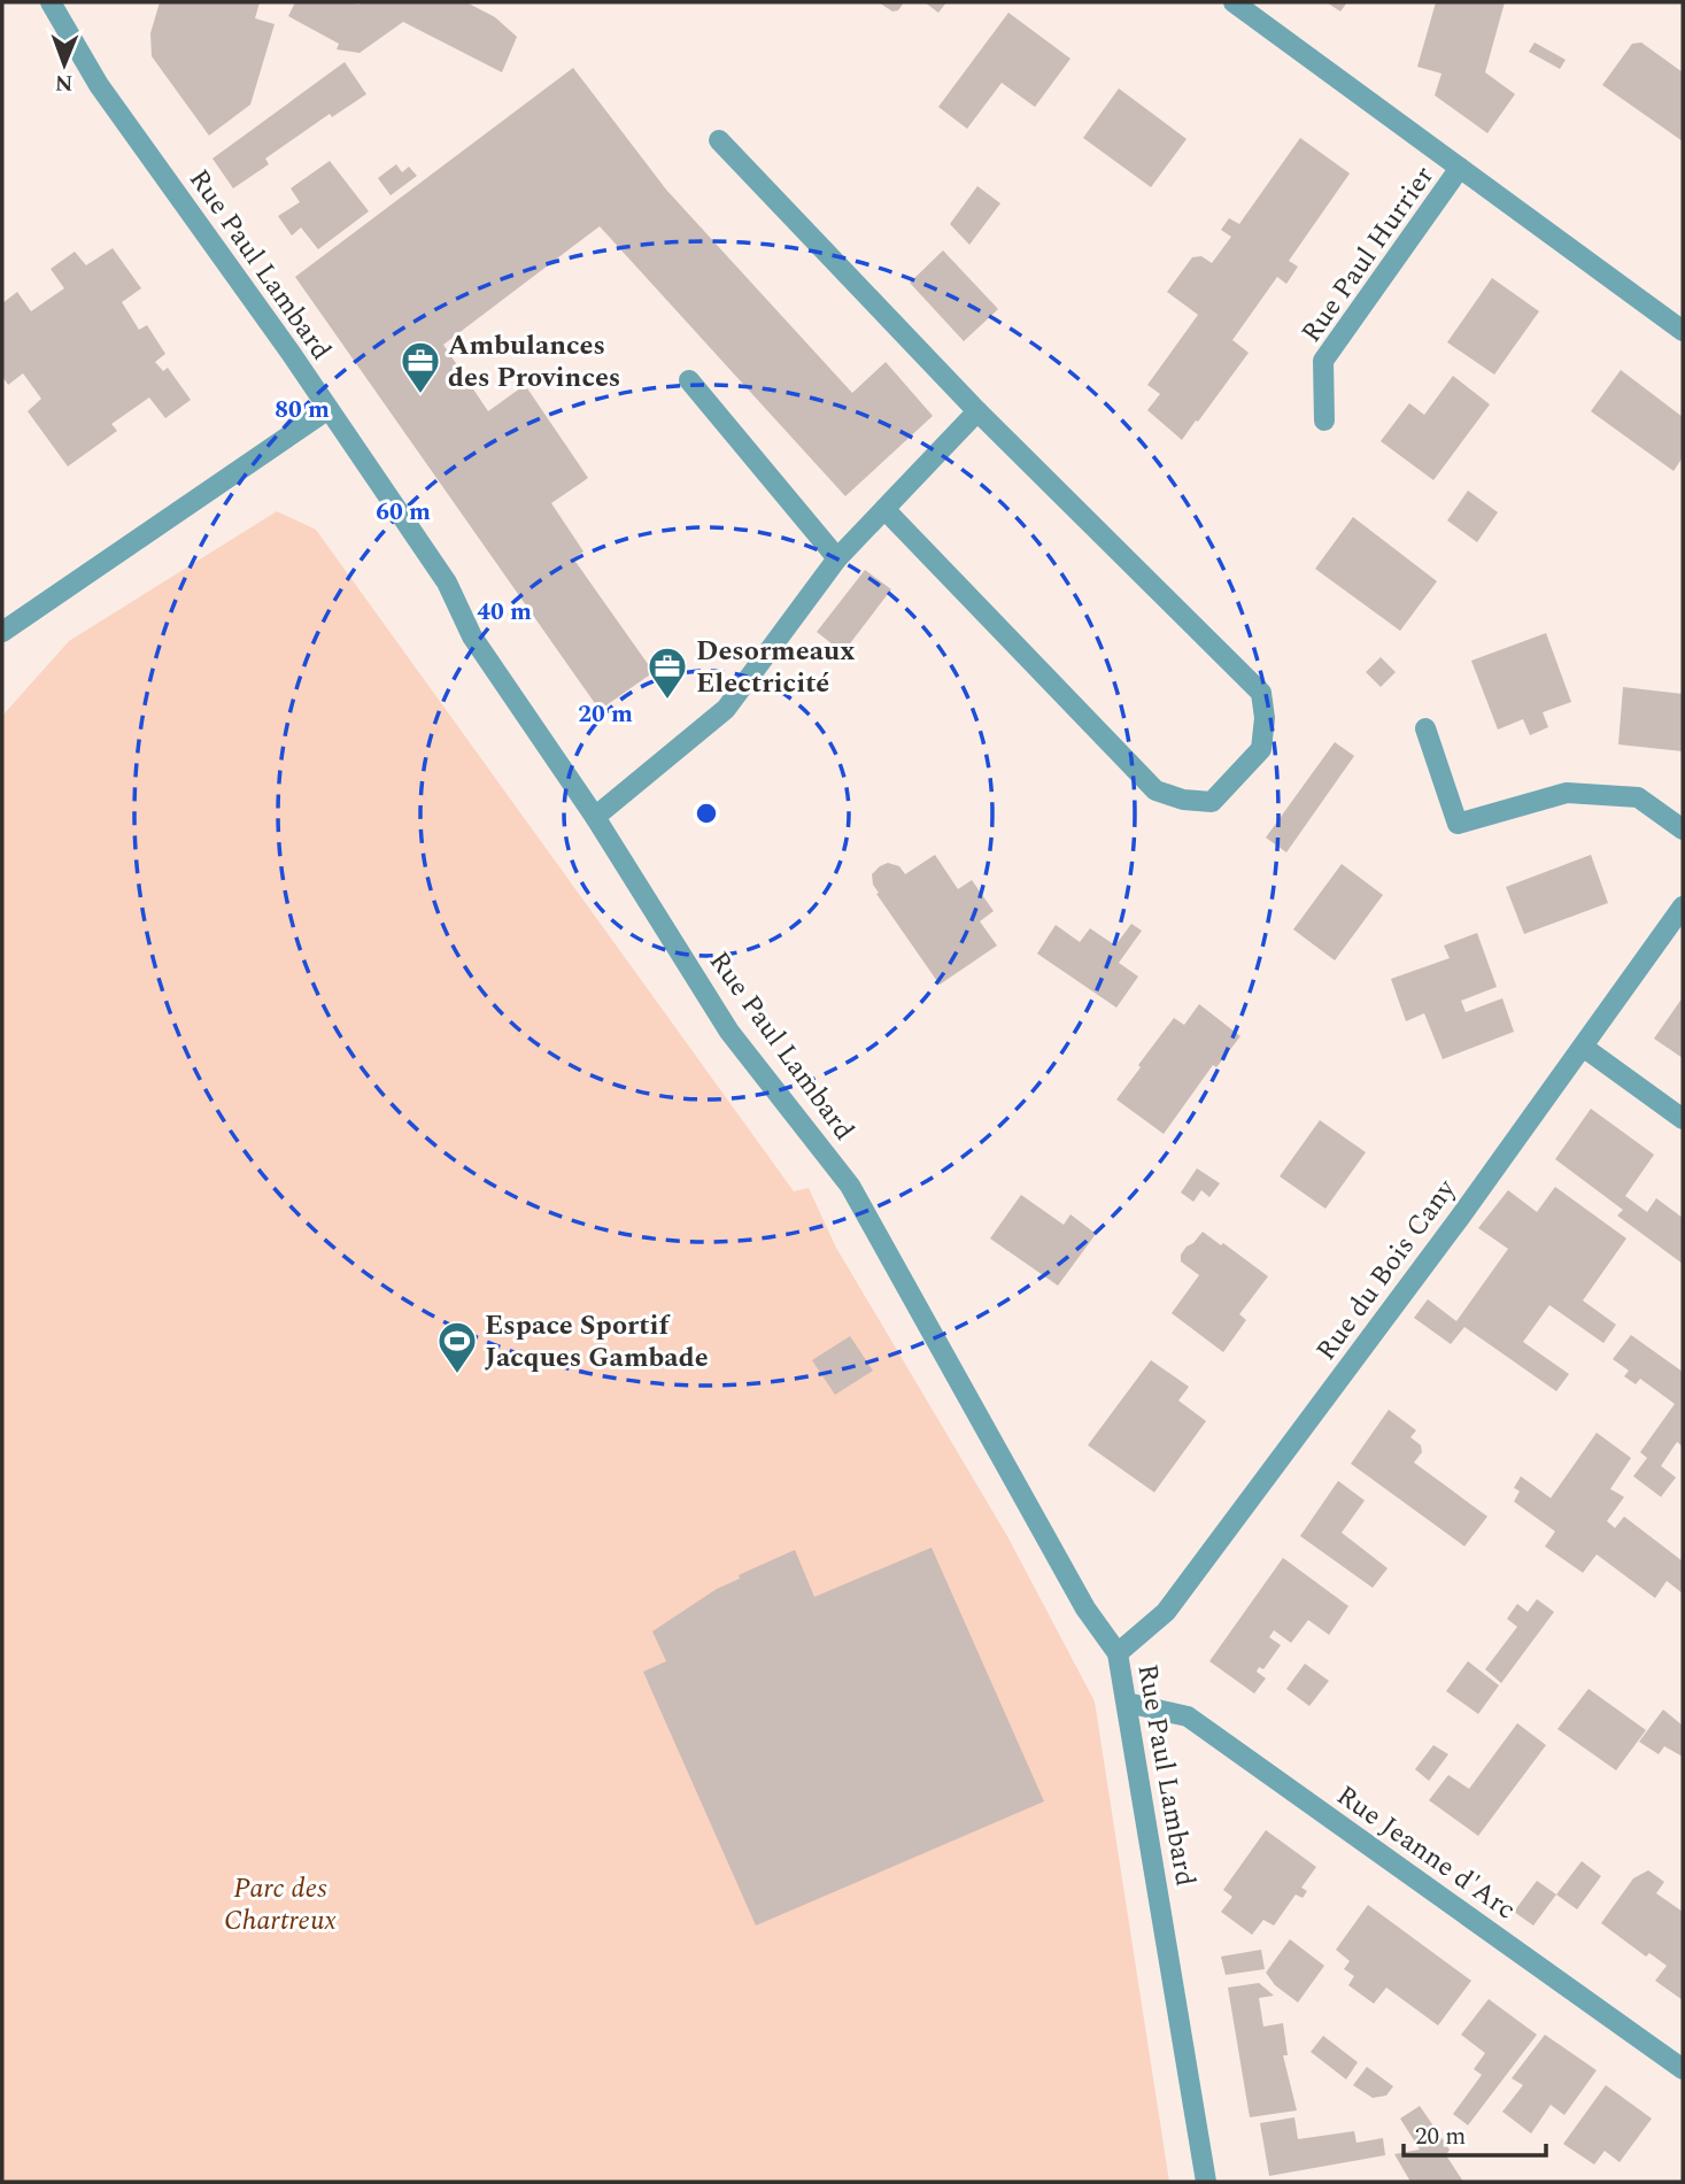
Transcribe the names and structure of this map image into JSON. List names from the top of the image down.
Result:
{
  "streets": {
    "street": [
      "Rue Paul Hurrier",
      "Rue Paul Lambard",
      "Rue du Bois Cany",
      "Rue Jeanne d'Arc"
    ]
  },
  "crossings": [
    ["Rue Paul Lambard", "Rue du Bois Cany"],
    ["Rue Paul Lambard", "Rue Jeanne d'Arc"]
  ],
  "parks": ["Parc des Chartreux"],
  "places": {
    "office": ["Ambulances des Provinces", "Desormeaux Electricité"],
    "sports": ["Espace Sportif Jacques Gambade"]
  },
  "scale_bar": "20 m",
  "north": "bottom",
  "rings": [
    "80 m",
    "60 m",
    "40 m",
    "20 m"
  ]
}
